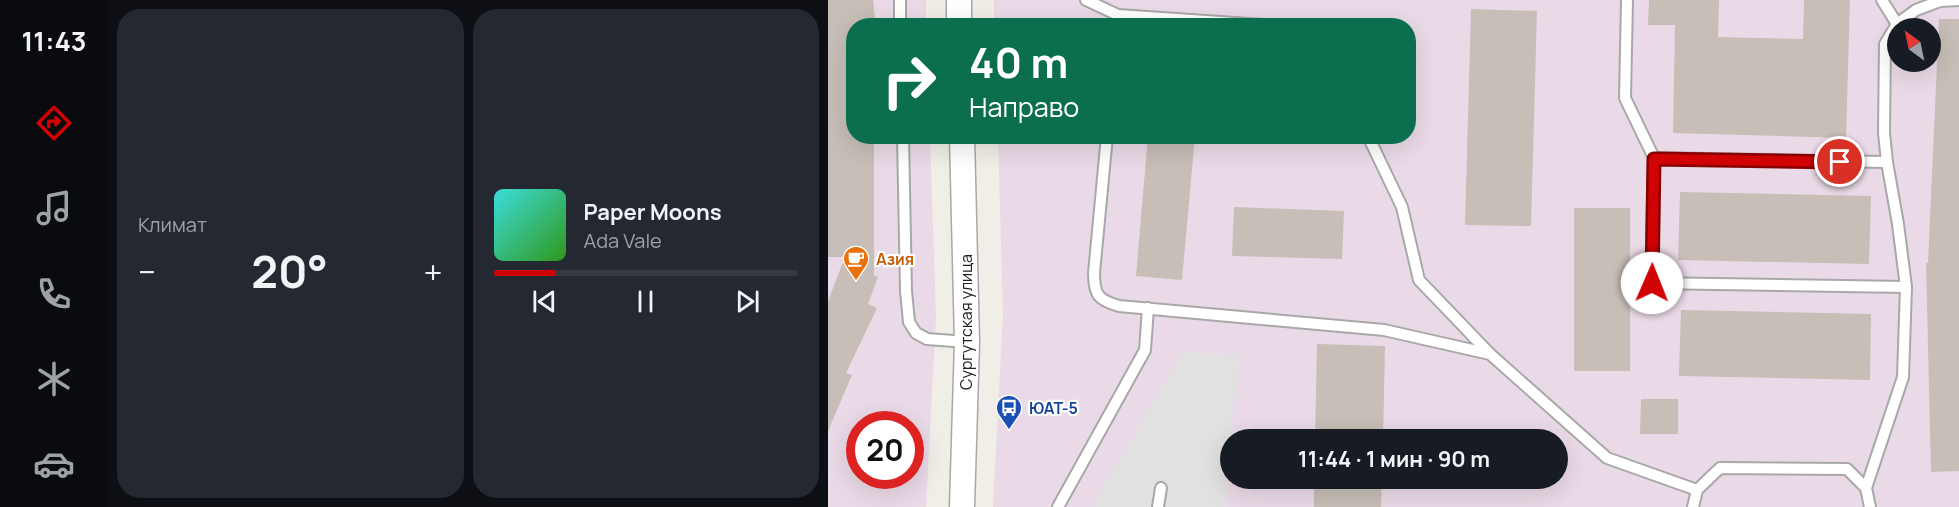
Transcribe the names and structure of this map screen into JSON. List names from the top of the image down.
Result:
{
  "streets": {
    "street": ["Сургутская улица"]
  },
  "places": {
    "cafe": ["Азия"],
    "bus stop": ["ЮАТ-5"]
  },
  "north": "top left",
  "page": {
    "tabs": "11:43",
    "tile": "Климат",
    "turn": ["40 m", "Направо"],
    "song": ["Paper Moons", "Ada Vale"],
    "heat": ["−", "20°", "+"],
    "limit": "20",
    "trip": "11:44 · 1 мин · 90 m"
  }
}
